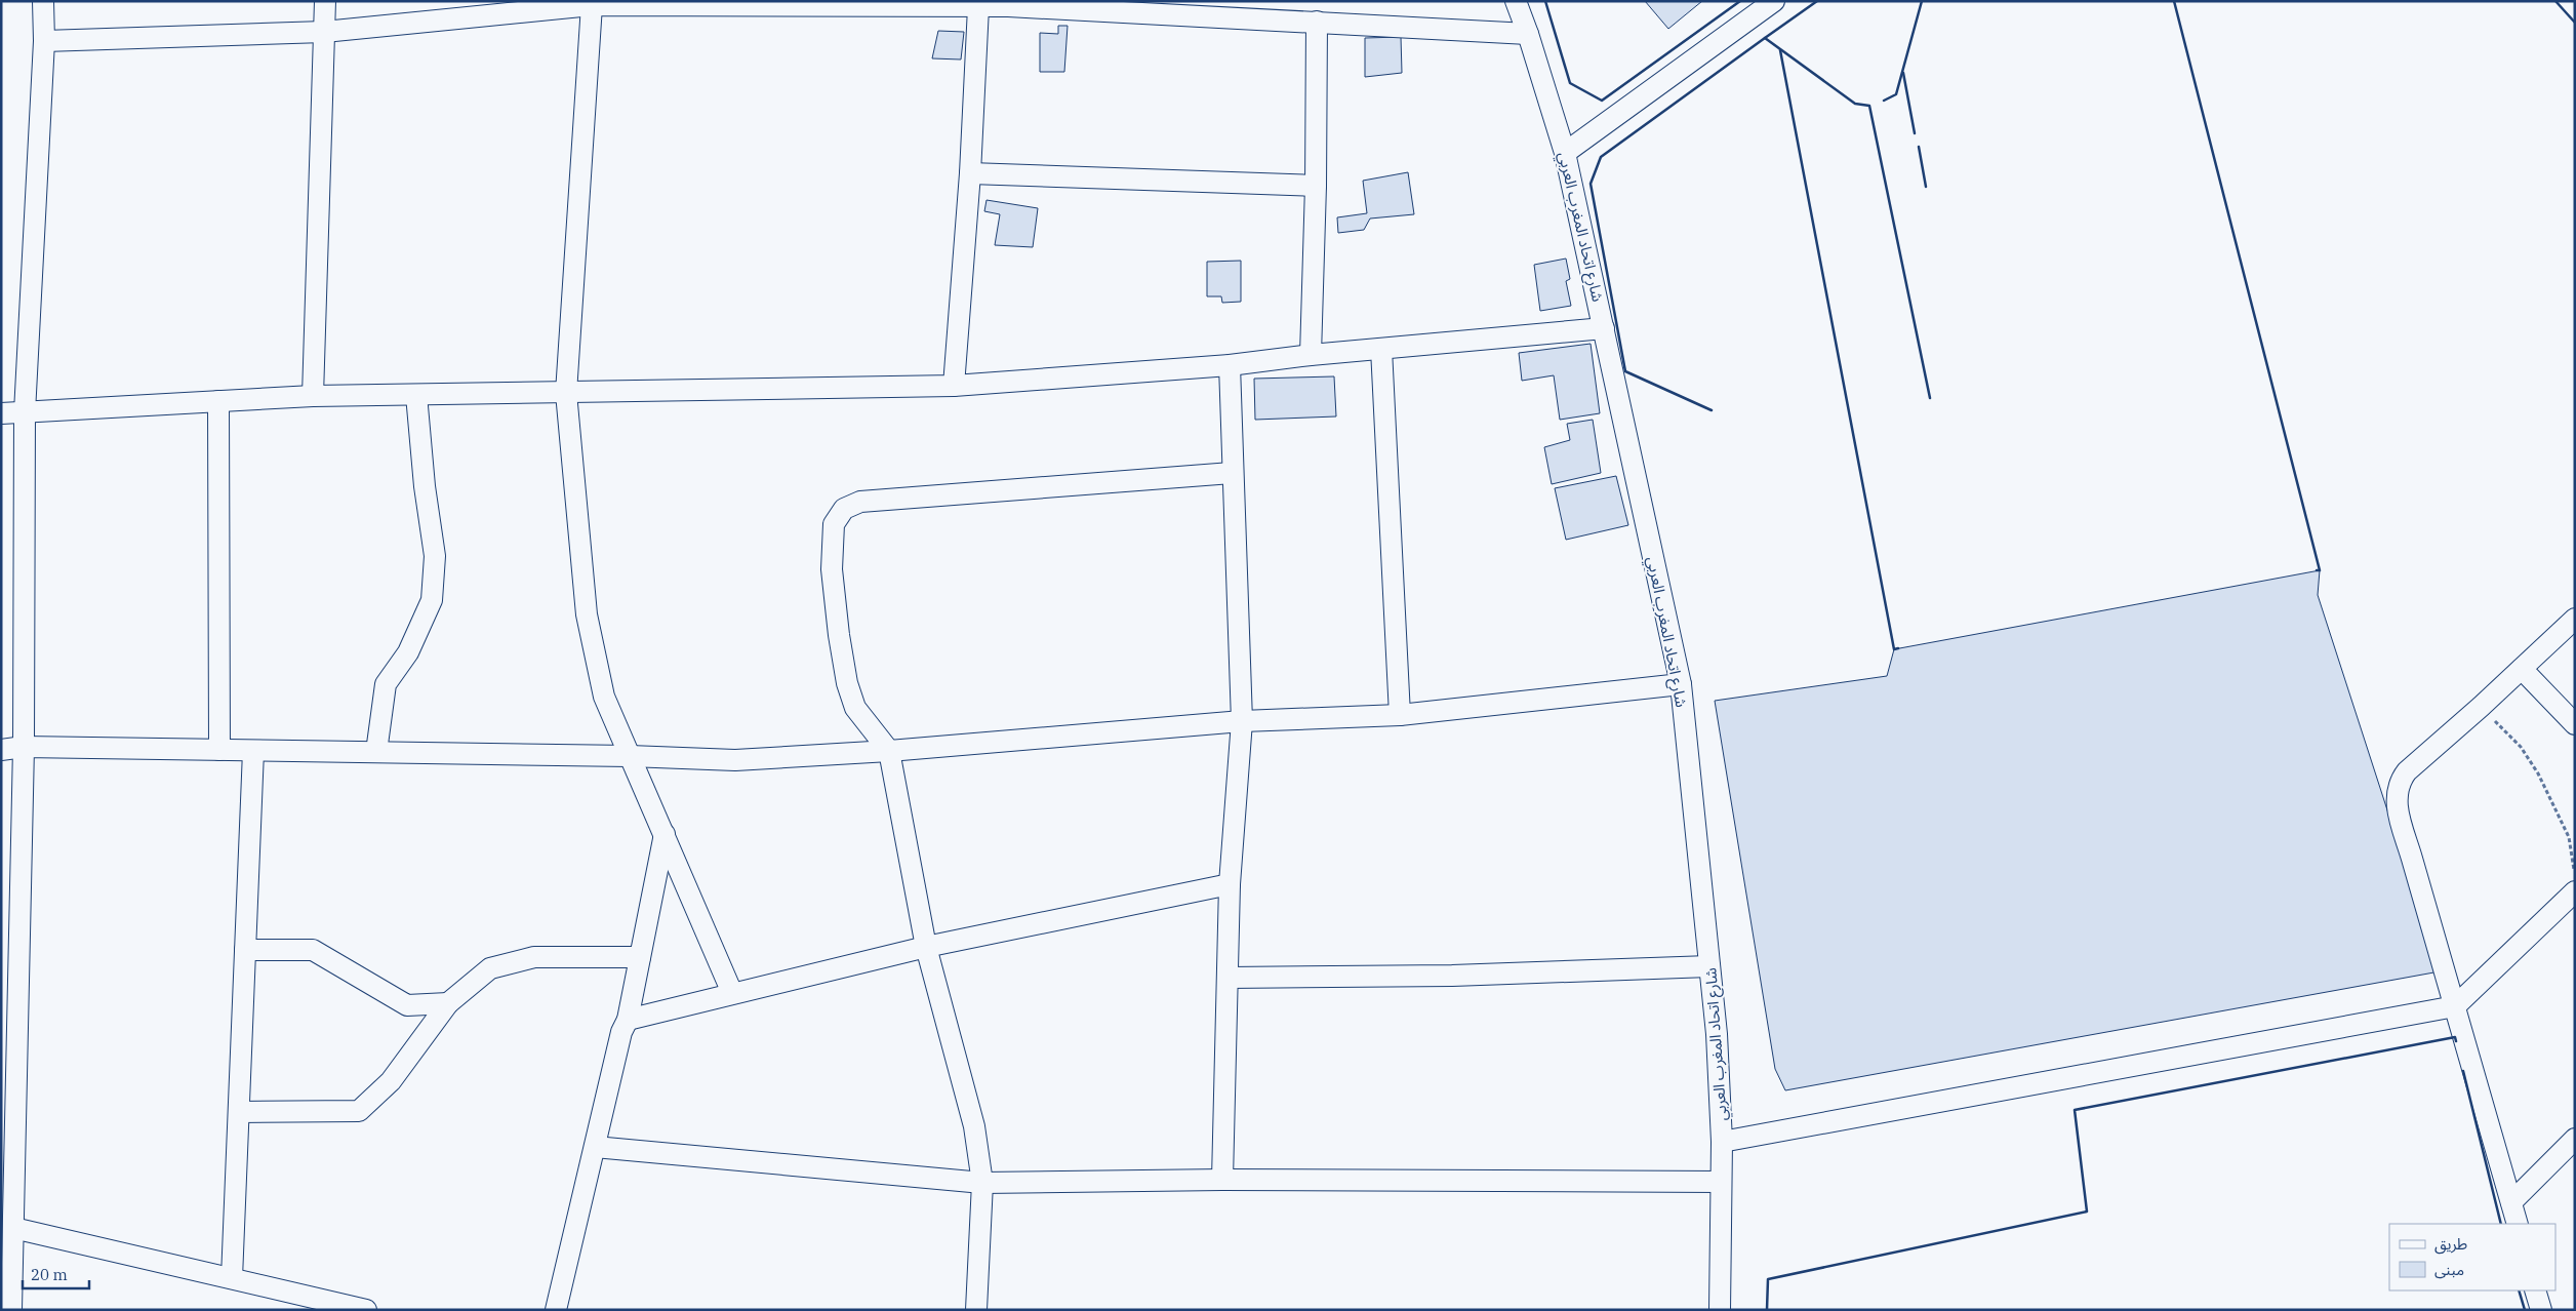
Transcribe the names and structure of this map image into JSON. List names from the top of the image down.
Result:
{
  "streets": {
    "street": ["شارع اتحاد المغرب العربي"]
  },
  "legend": ["طريق", "مبنى"],
  "scale_bar": "20 m"
}
